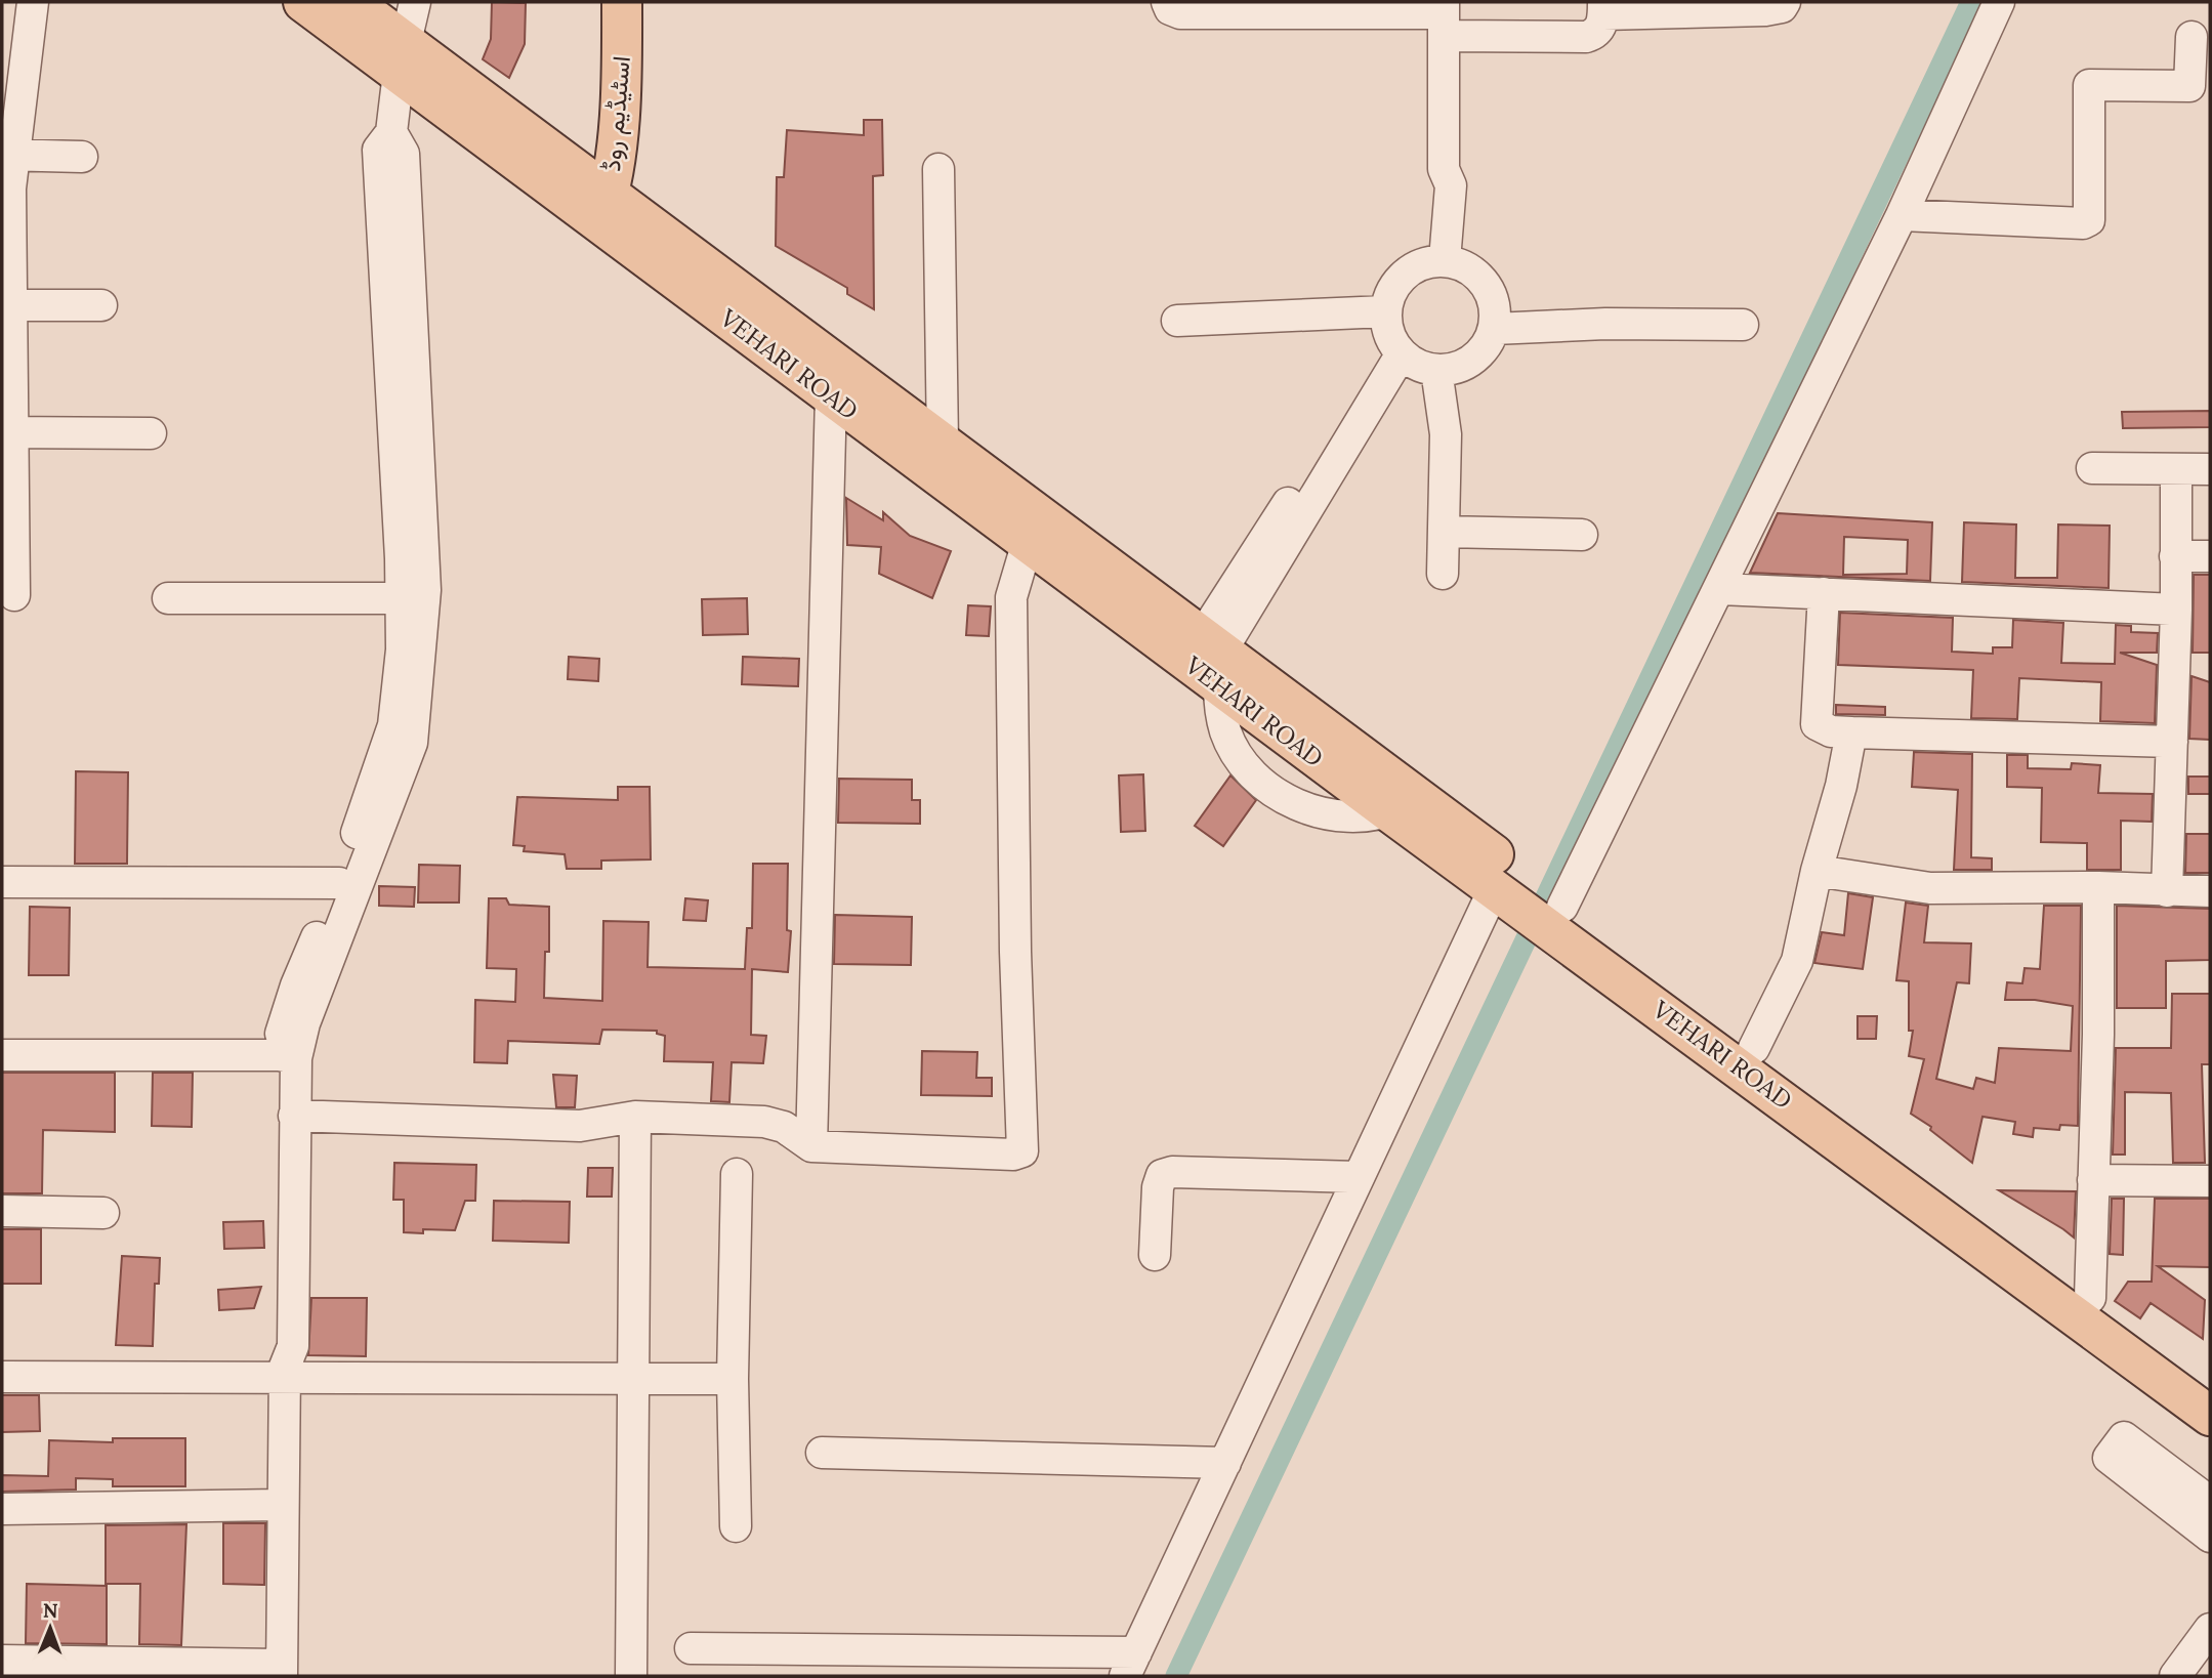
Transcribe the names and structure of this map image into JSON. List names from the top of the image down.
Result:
{
  "streets": {
    "main road": ["اسٹیڈیم روڈ", "VEHARI ROAD"]
  },
  "crossings": [
    ["اسٹیڈیم روڈ", "VEHARI ROAD"]
  ],
  "north": "top"
}
